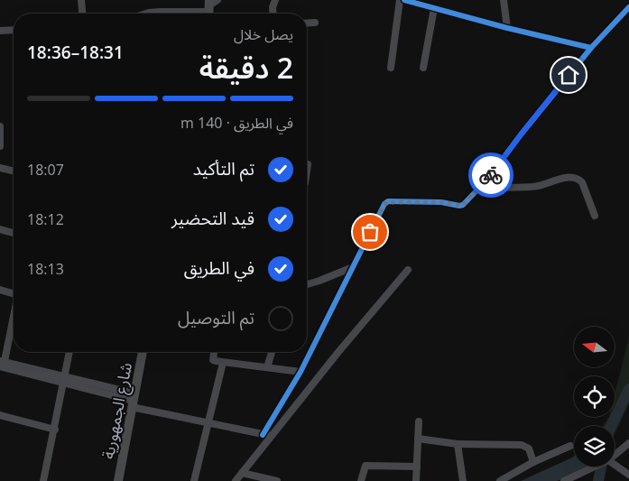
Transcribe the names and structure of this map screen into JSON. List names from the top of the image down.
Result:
{
  "streets": {
    "main road": ["شارع الجمهورية"]
  },
  "north": "left",
  "page": {
    "heading": ["2 دقيقة", "يصل خلال", "18:31–18:36"],
    "bar": "في الطريق · 140 m",
    "list": [
      ["تم التأكيد", "18:07"],
      ["قيد التحضير", "18:12"],
      ["في الطريق", "18:13"],
      "تم التوصيل"
    ]
  }
}
